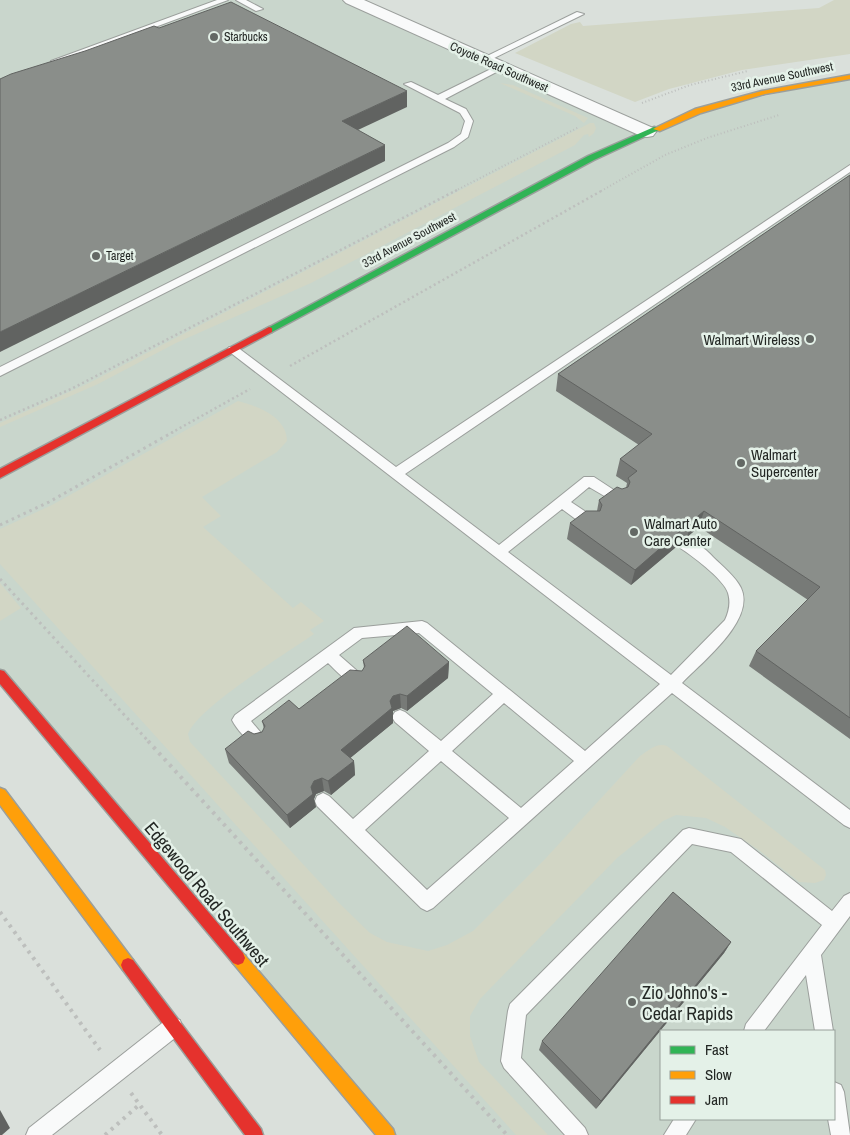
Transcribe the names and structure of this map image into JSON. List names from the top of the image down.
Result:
{
  "streets": {
    "street": ["Coyote Road Southwest", "33rd Avenue Southwest", "Edgewood Road Southwest"]
  },
  "crossings": [
    ["Coyote Road Southwest", "33rd Avenue Southwest"]
  ],
  "places": [
    "Starbucks",
    "Target",
    "Walmart Wireless",
    "Walmart Supercenter",
    "Walmart Auto Care Center",
    "Zio Johno's - Cedar Rapids"
  ],
  "legend": ["Fast", "Slow", "Jam"]
}
